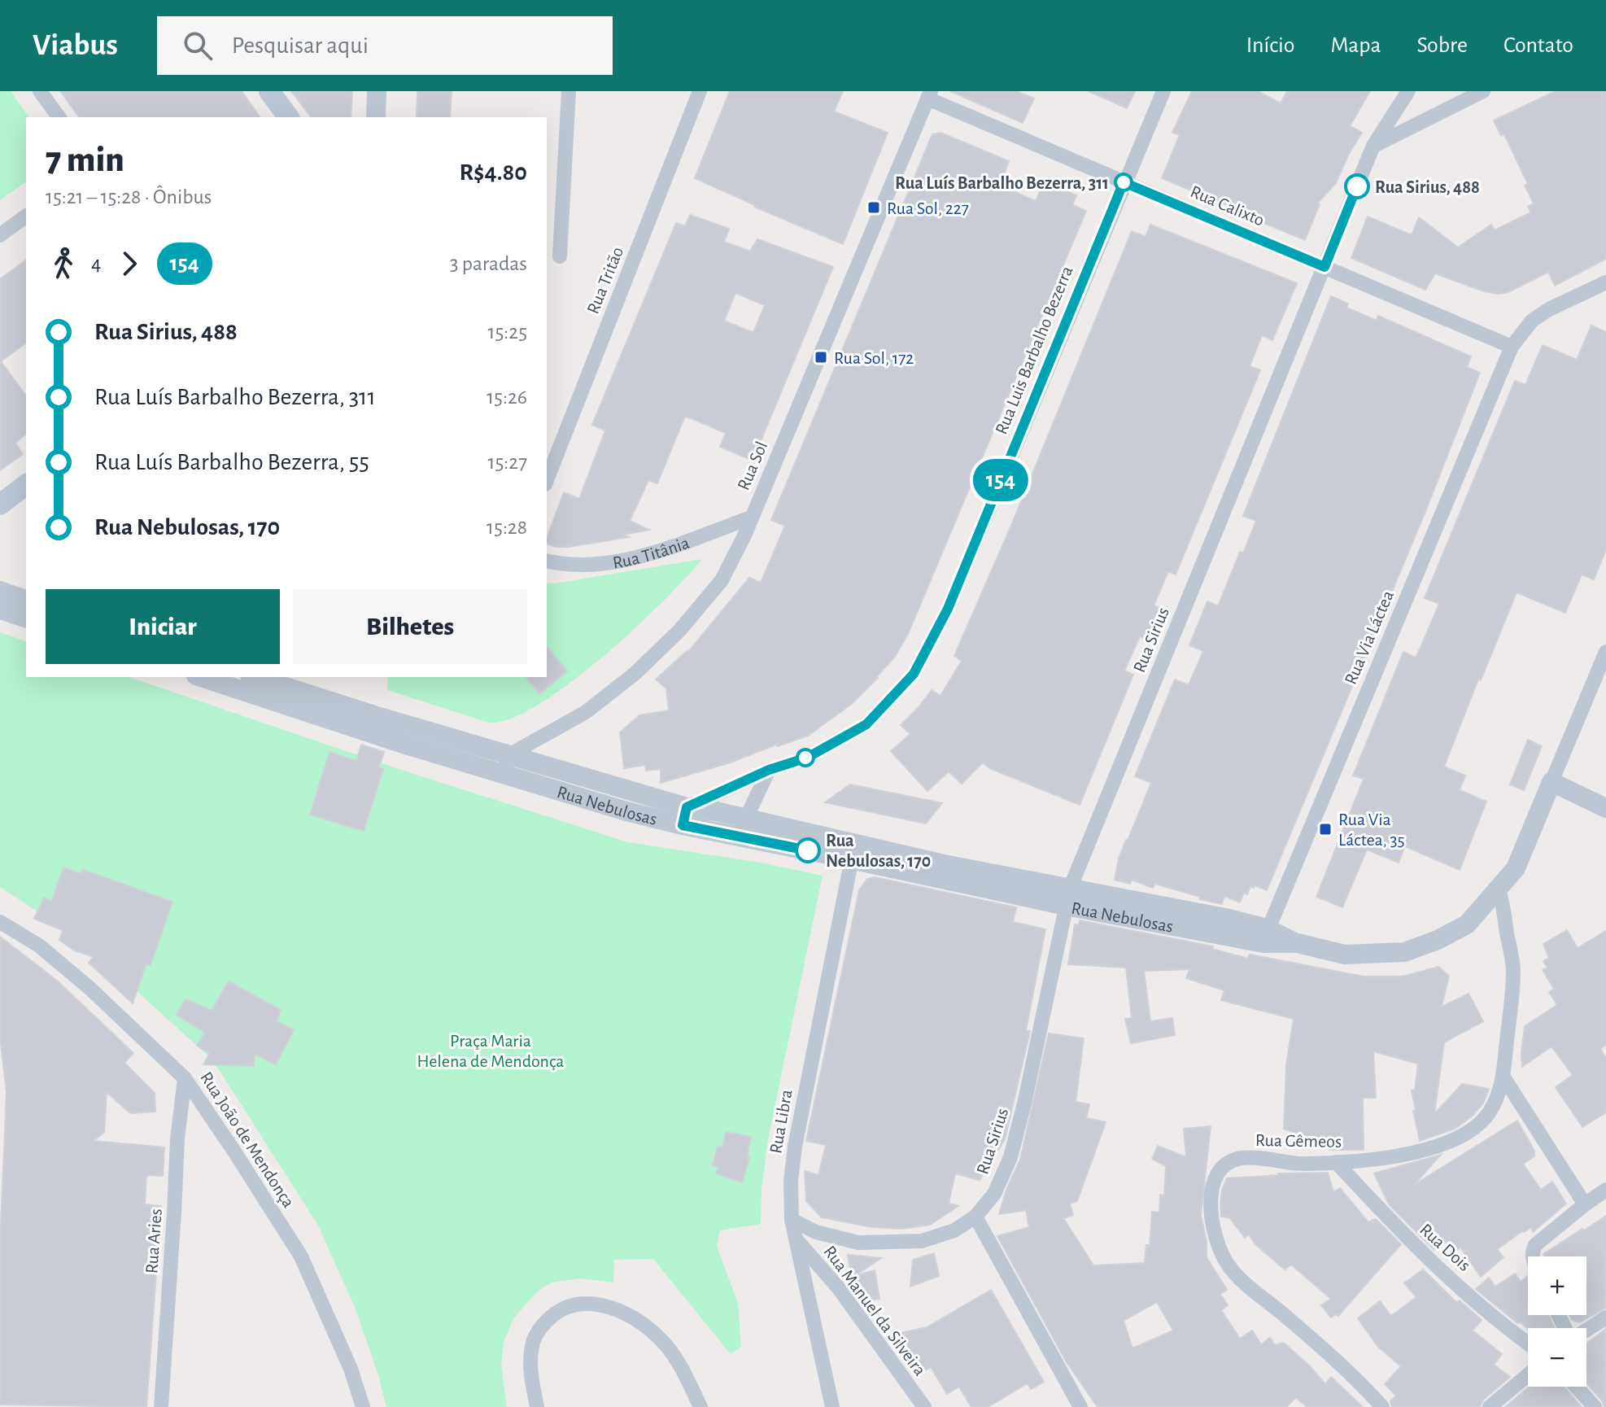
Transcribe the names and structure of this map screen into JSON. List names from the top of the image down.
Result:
{
  "streets": {
    "street": [
      "Rua Calixto",
      "Rua Tritão",
      "Rua Luis Barbalho Bezerra",
      "Rua Sol",
      "Rua Titânia",
      "Rua Via Láctea",
      "Rua Sirius",
      "Rua Nebulosas",
      "Rua Libra",
      "Rua João de Mendonça",
      "Rua Gêmeos",
      "Rua Aries",
      "Rua Dois",
      "Rua Manuel da Silveira"
    ]
  },
  "crossings": [
    ["Rua Calixto", "Rua Luis Barbalho Bezerra"],
    ["Rua Calixto", "Rua Sol"],
    ["Rua Calixto", "Rua Via Láctea"],
    ["Rua Calixto", "Rua Sirius"],
    ["Rua Luis Barbalho Bezerra", "Rua Nebulosas"],
    ["Rua Sol", "Rua Titânia"],
    ["Rua Sol", "Rua Nebulosas"],
    ["Rua Via Láctea", "Rua Nebulosas"],
    ["Rua Sirius", "Rua Nebulosas"],
    ["Rua Sirius", "Rua Libra"],
    ["Rua Nebulosas", "Rua Libra"],
    ["Rua Nebulosas", "Rua Gêmeos"],
    ["Rua Libra", "Rua Manuel da Silveira"],
    ["Rua João de Mendonça", "Rua Aries"],
    ["Rua Gêmeos", "Rua Dois"]
  ],
  "parks": ["Praça Maria Helena de Mendonça"],
  "places": {
    "other": ["Rua Luís Barbalho Bezerra, 311", "Rua Sirius, 488", "Rua Nebulosas, 170"],
    "transit": ["Rua Sol, 227", "Rua Sol, 172", "Rua Via Láctea, 35"]
  },
  "lines": ["bus line 154"],
  "page": {
    "header": "Viabus",
    "search": "Pesquisar aqui",
    "nav": [
      "Início",
      "Mapa",
      "Sobre",
      "Contato"
    ],
    "on_map": "154",
    "heading": ["7 min", "15:21 – 15:28 · Ônibus", "R$4.80"],
    "legs": ["4", "154", "3 paradas"],
    "list": [
      {
        "name": "Rua Sirius, 488",
        "value": "15:25"
      },
      {
        "name": "Rua Luís Barbalho Bezerra, 311",
        "value": "15:26"
      },
      {
        "name": "Rua Luís Barbalho Bezerra, 55",
        "value": "15:27"
      },
      {
        "name": "Rua Nebulosas, 170",
        "value": "15:28"
      }
    ],
    "buttons": ["Iniciar", "Bilhetes"],
    "map_buttons": ["+", "−"]
  }
}
